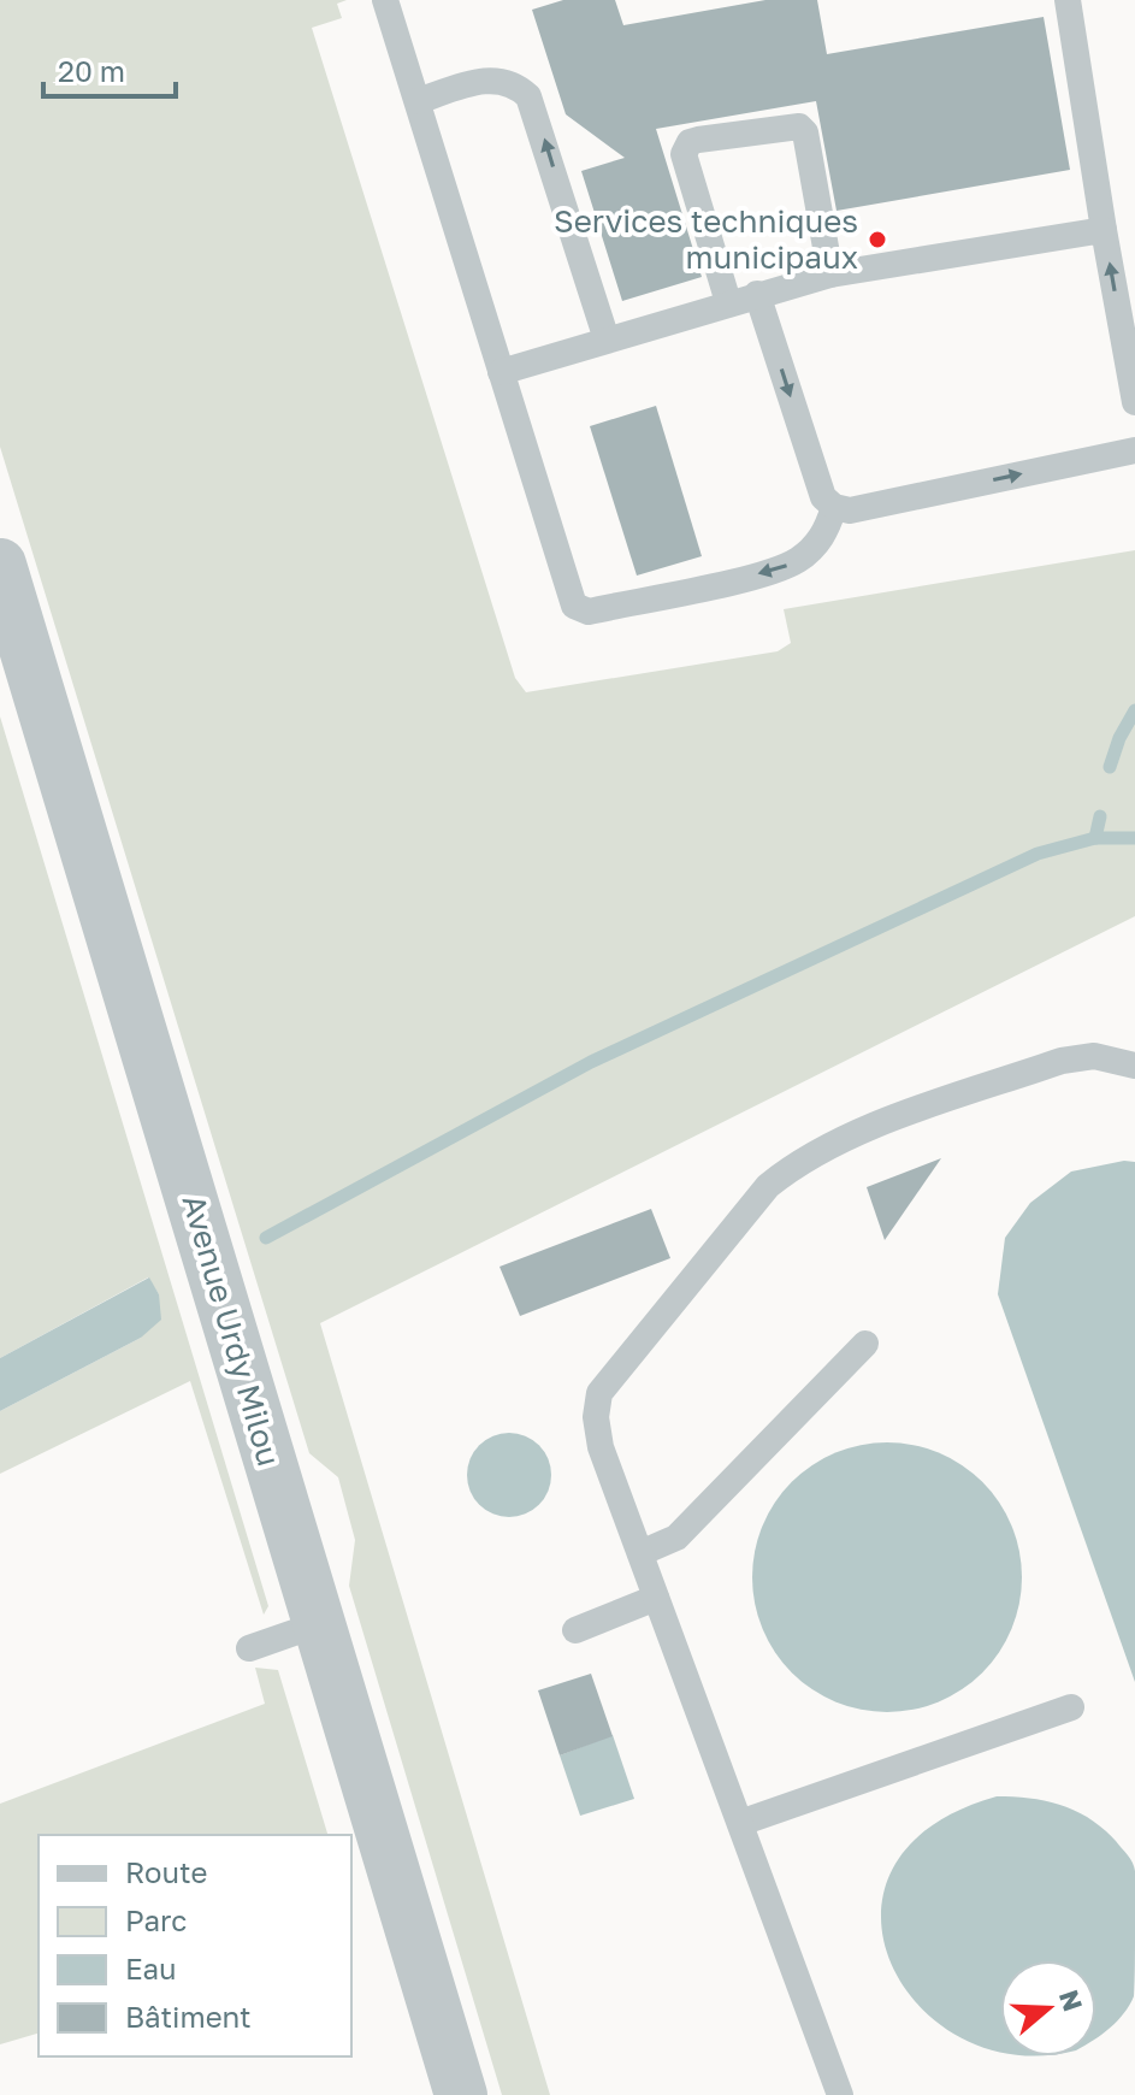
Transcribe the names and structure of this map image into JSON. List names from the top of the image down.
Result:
{
  "streets": {
    "street": ["Avenue Urdy Milou"]
  },
  "places": ["Services techniques municipaux"],
  "legend": [
    "Route",
    "Parc",
    "Eau",
    "Bâtiment"
  ],
  "scale_bar": "20 m",
  "north": "right"
}
